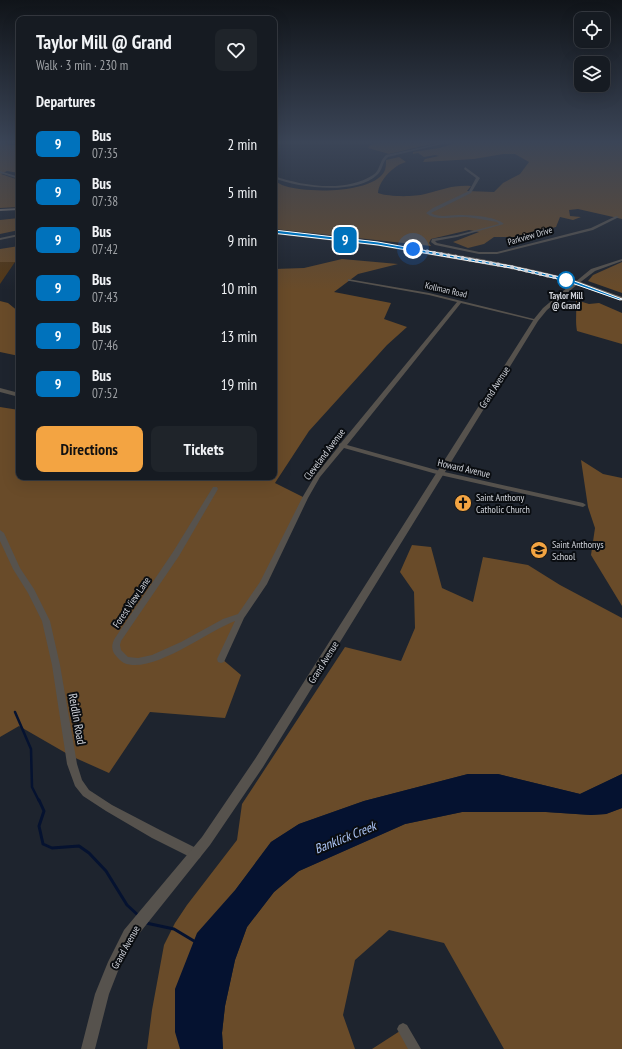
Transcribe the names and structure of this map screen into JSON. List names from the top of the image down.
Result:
{
  "streets": {
    "street": [
      "Parkview Drive",
      "Kollman Road",
      "Grand Avenue",
      "Cleveland Avenue",
      "Howard Avenue",
      "Forest View Lane",
      "Reidlin Road"
    ]
  },
  "crossings": [
    ["Kollman Road", "Grand Avenue"],
    ["Kollman Road", "Cleveland Avenue"],
    ["Grand Avenue", "Howard Avenue"],
    ["Grand Avenue", "Reidlin Road"],
    ["Cleveland Avenue", "Howard Avenue"],
    ["Cleveland Avenue", "Forest View Lane"]
  ],
  "water": ["Banklick Creek"],
  "places": {
    "other": ["Taylor Mill @ Grand"],
    "church": ["Saint Anthony Catholic Church"],
    "school or university": ["Saint Anthonys School"]
  },
  "lines": ["bus line 9"],
  "page": {
    "on_map": "9",
    "heading": [
      ["Taylor Mill @ Grand", "Walk · 3 min · 230 m"],
      "Departures"
    ],
    "list": [
      {
        "mark": "9",
        "name": "Bus",
        "note": "07:35",
        "value": "2 min"
      },
      {
        "mark": "9",
        "name": "Bus",
        "note": "07:38",
        "value": "5 min"
      },
      {
        "mark": "9",
        "name": "Bus",
        "note": "07:42",
        "value": "9 min"
      },
      {
        "mark": "9",
        "name": "Bus",
        "note": "07:43",
        "value": "10 min"
      },
      {
        "mark": "9",
        "name": "Bus",
        "note": "07:46",
        "value": "13 min"
      },
      {
        "mark": "9",
        "name": "Bus",
        "note": "07:52",
        "value": "19 min"
      }
    ],
    "buttons": ["Directions", "Tickets"]
  }
}
